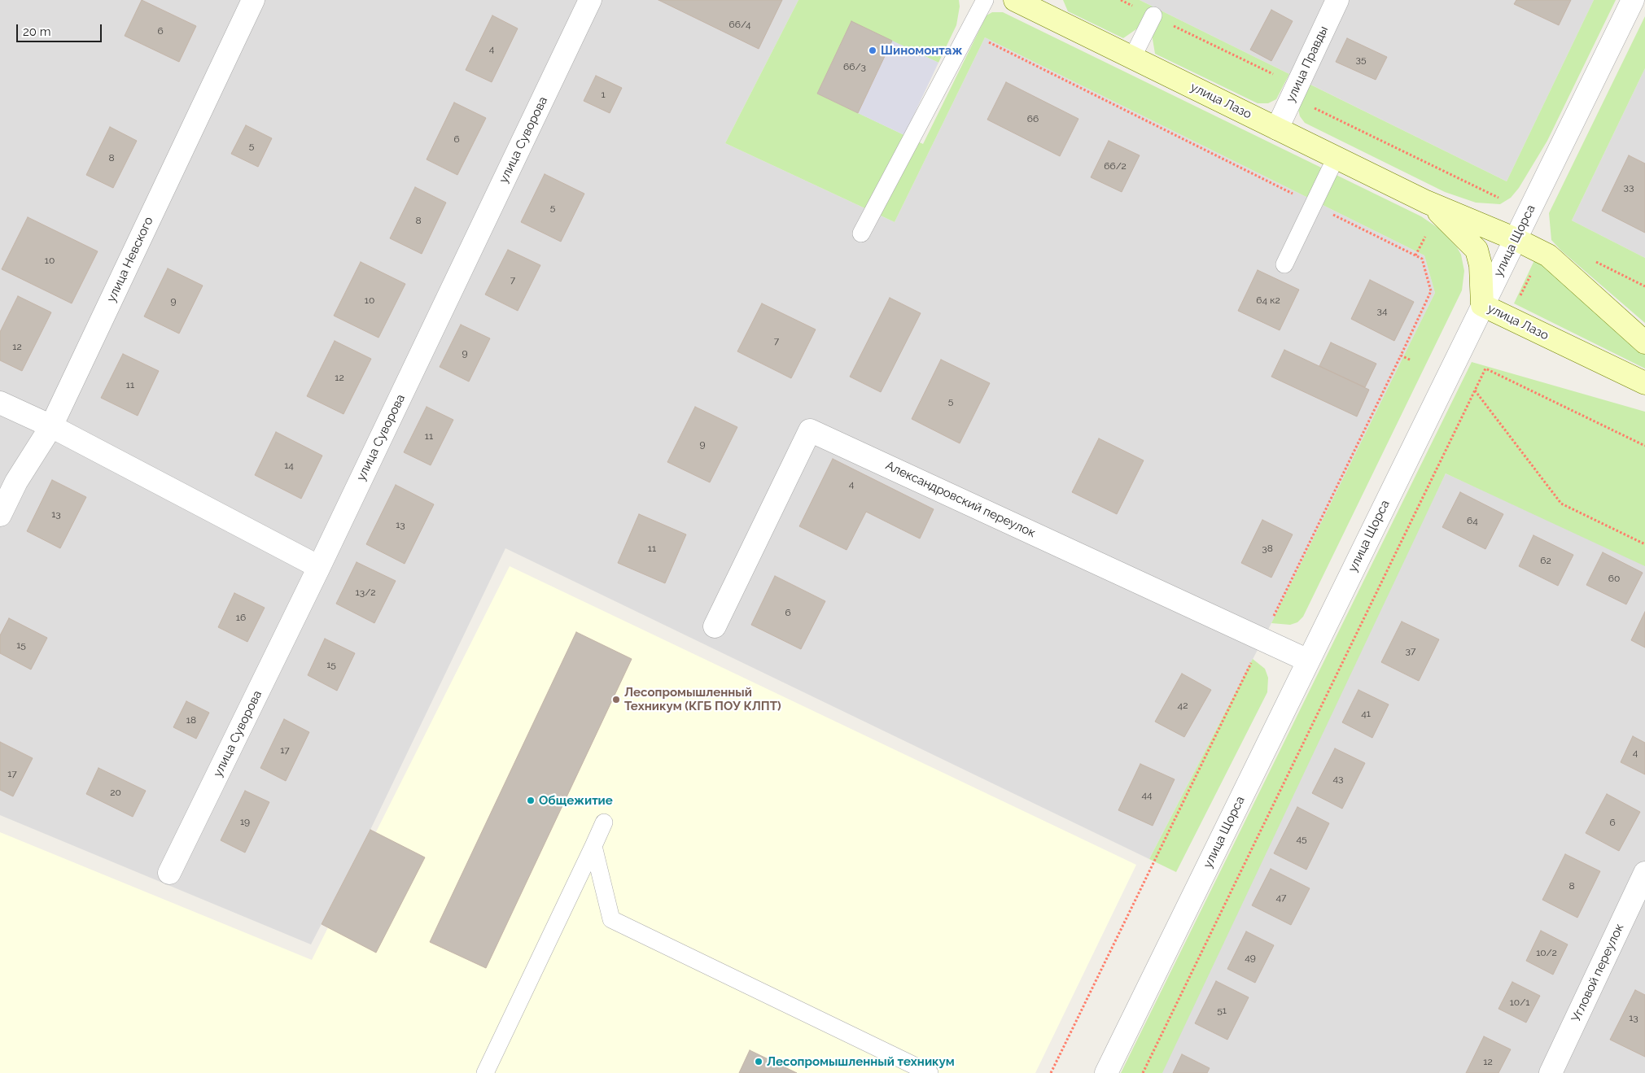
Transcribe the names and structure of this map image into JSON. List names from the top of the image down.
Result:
{
  "streets": {
    "main road": ["улица Лазо"],
    "street": [
      "улица Правды",
      "улица Суворова",
      "улица Щорса",
      "улица Невского",
      "Александровский переулок",
      "Угловой переулок"
    ]
  },
  "crossings": [
    ["улица Правды", "улица Лазо"],
    ["улица Лазо", "улица Щорса"],
    ["улица Щорса", "Александровский переулок"]
  ],
  "places": [
    "Шиномонтаж",
    "Лесопромышленный Техникум (КГБ ПОУ КЛПТ)",
    "Общежитие",
    "Лесопромышленный техникум"
  ],
  "house_numbers": [
    "66/4",
    "6",
    "4",
    "35",
    "66/3",
    "1",
    "66",
    "6",
    "5",
    "8",
    "66/2",
    "33",
    "5",
    "8",
    "10",
    "7",
    "10",
    "64 к2",
    "9",
    "34",
    "7",
    "12",
    "9",
    "12",
    "11",
    "5",
    "11",
    "9",
    "14",
    "4",
    "13",
    "64",
    "13",
    "11",
    "38",
    "62",
    "60",
    "13/2",
    "6",
    "16",
    "15",
    "37",
    "15",
    "42",
    "41",
    "18",
    "17",
    "4",
    "17",
    "43",
    "20",
    "44",
    "19",
    "6",
    "45",
    "8",
    "47",
    "10/2",
    "49",
    "10/1",
    "51",
    "13",
    "12"
  ],
  "scale_bar": "20 m"
}
